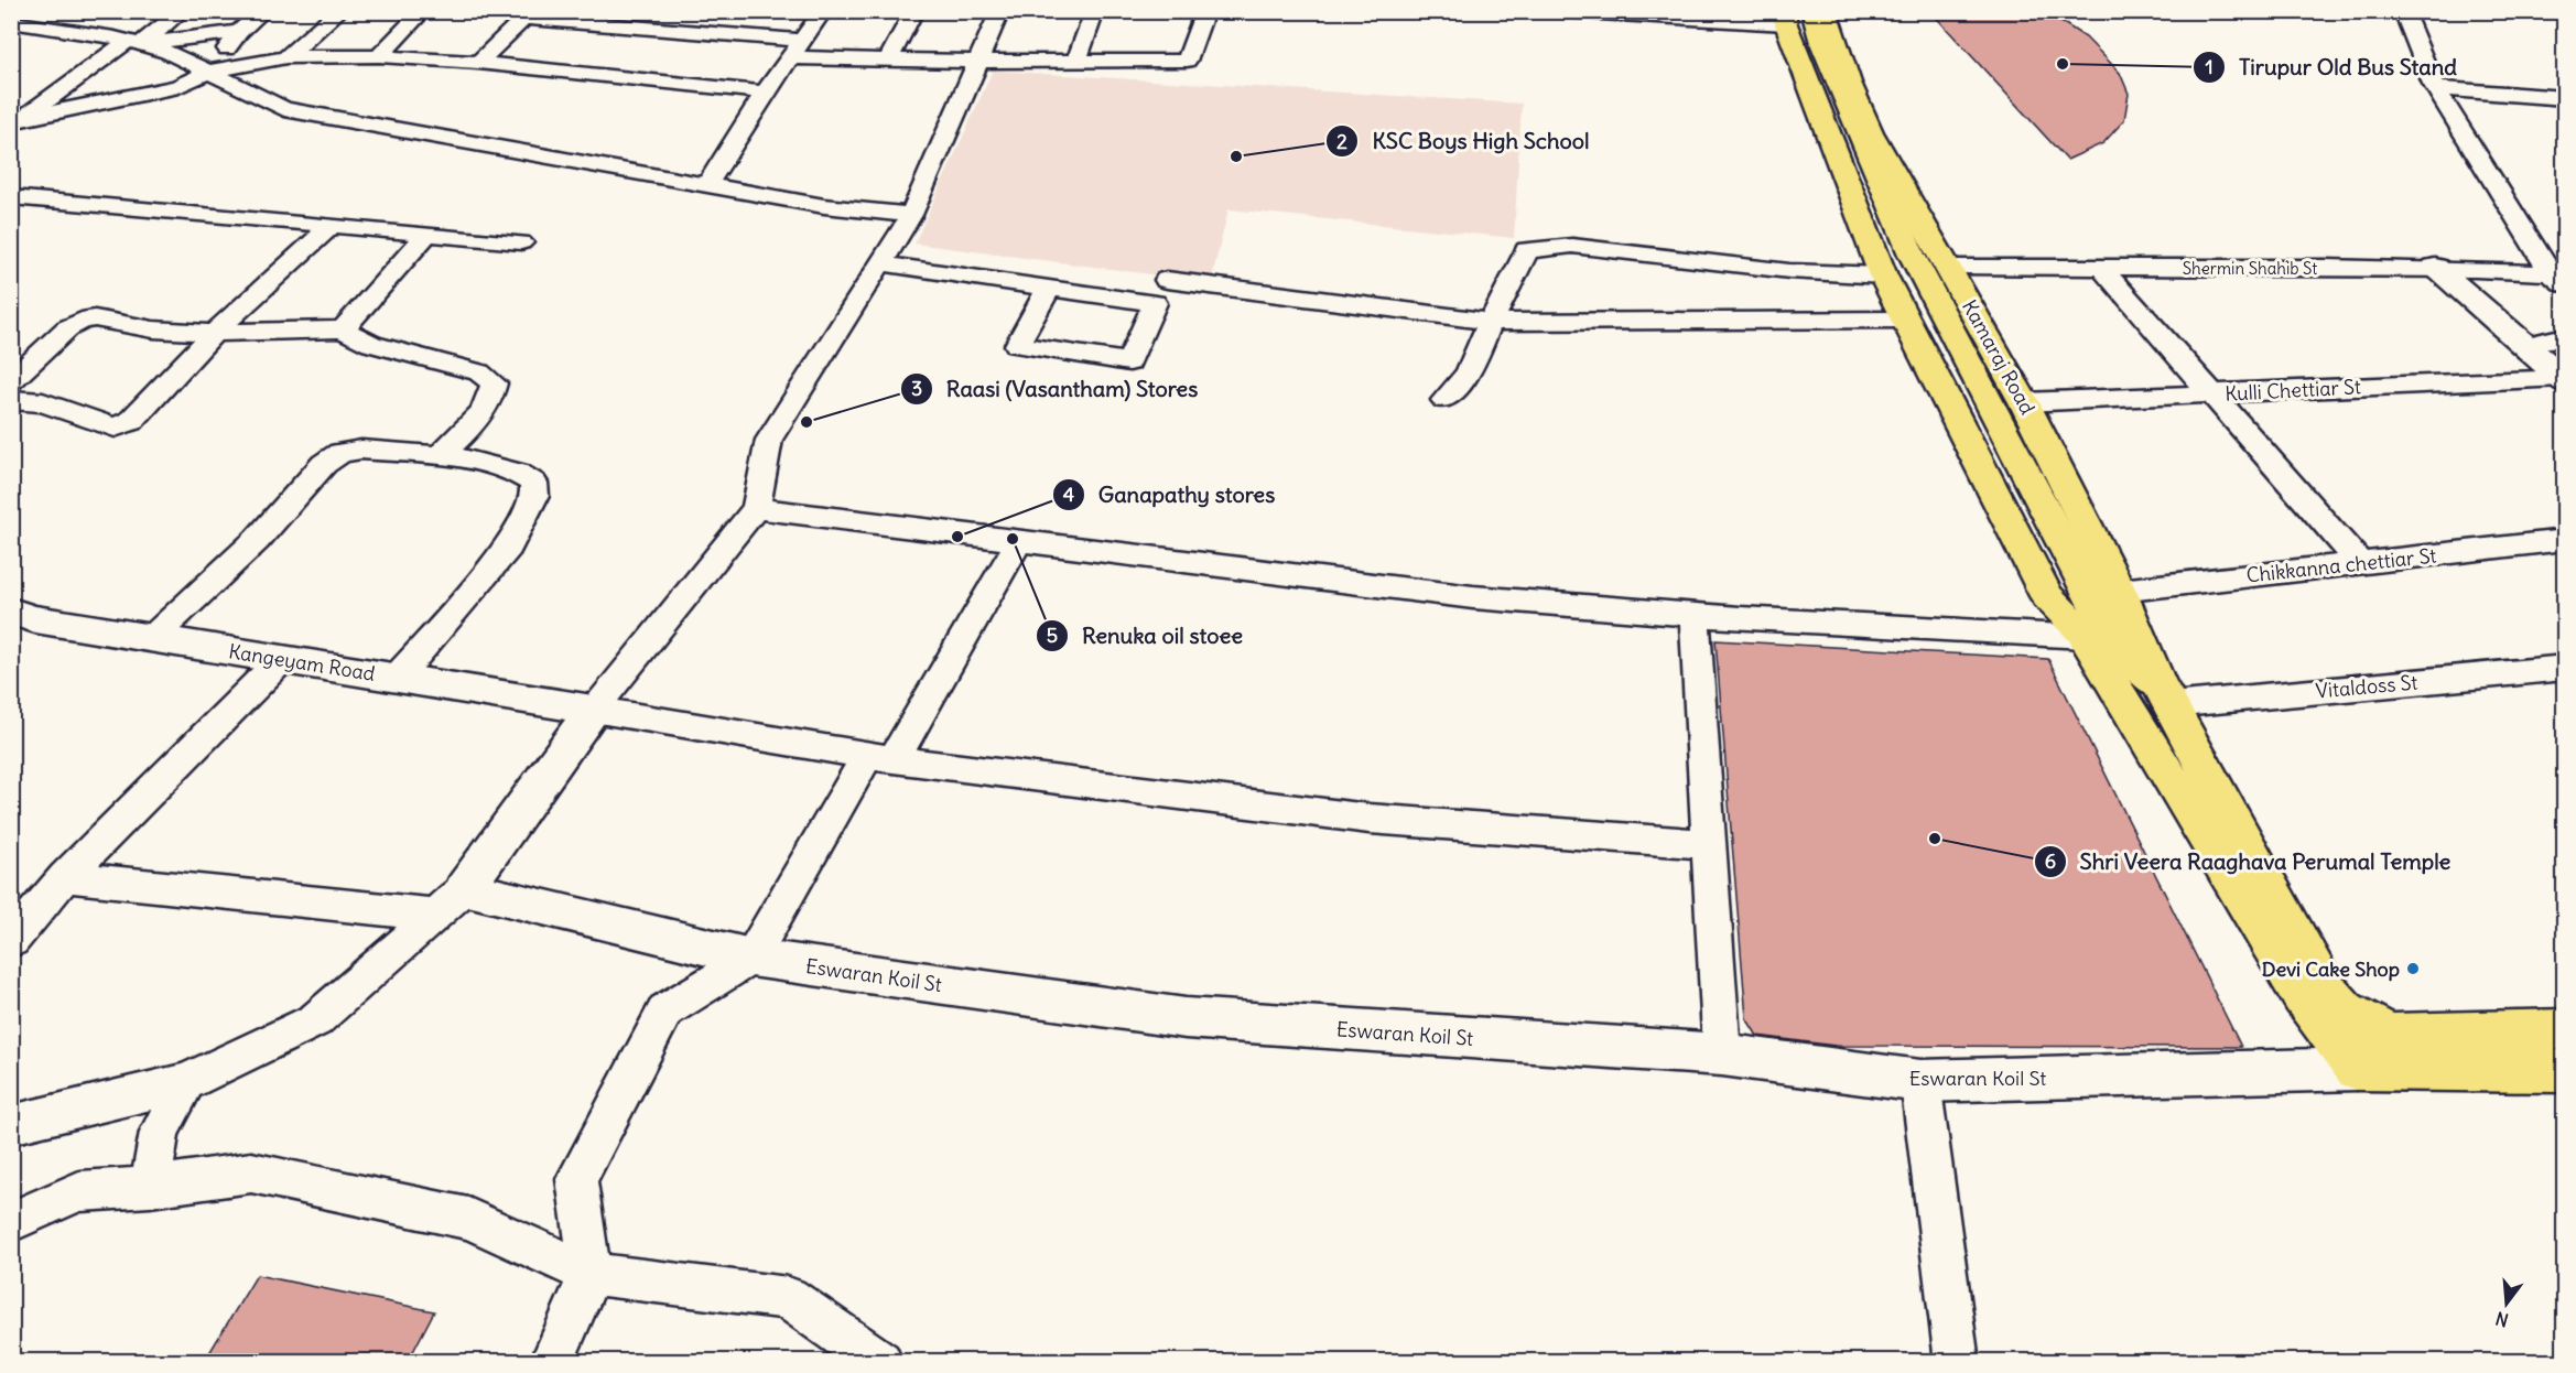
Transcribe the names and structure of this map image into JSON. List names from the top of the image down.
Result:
{
  "streets": {
    "main road": ["Kamaraj Road", "Kangeyam Road", "Eswaran Koil St"],
    "street": [
      "Shermin Shahib St",
      "Kulli Chettiar St",
      "Chikkanna chettiar St",
      "Vitaldoss St"
    ]
  },
  "crossings": [
    ["Shermin Shahib St", "Kamaraj Road"],
    ["Kamaraj Road", "Kulli Chettiar St"],
    ["Kamaraj Road", "Chikkanna chettiar St"],
    ["Kamaraj Road", "Vitaldoss St"]
  ],
  "places": [
    "Tirupur Old Bus Stand",
    "KSC Boys High School",
    "Raasi (Vasantham) Stores",
    "Ganapathy stores",
    "Renuka oil stoee",
    "Shri Veera Raaghava Perumal Temple",
    "Devi Cake Shop"
  ],
  "north": "bottom"
}
